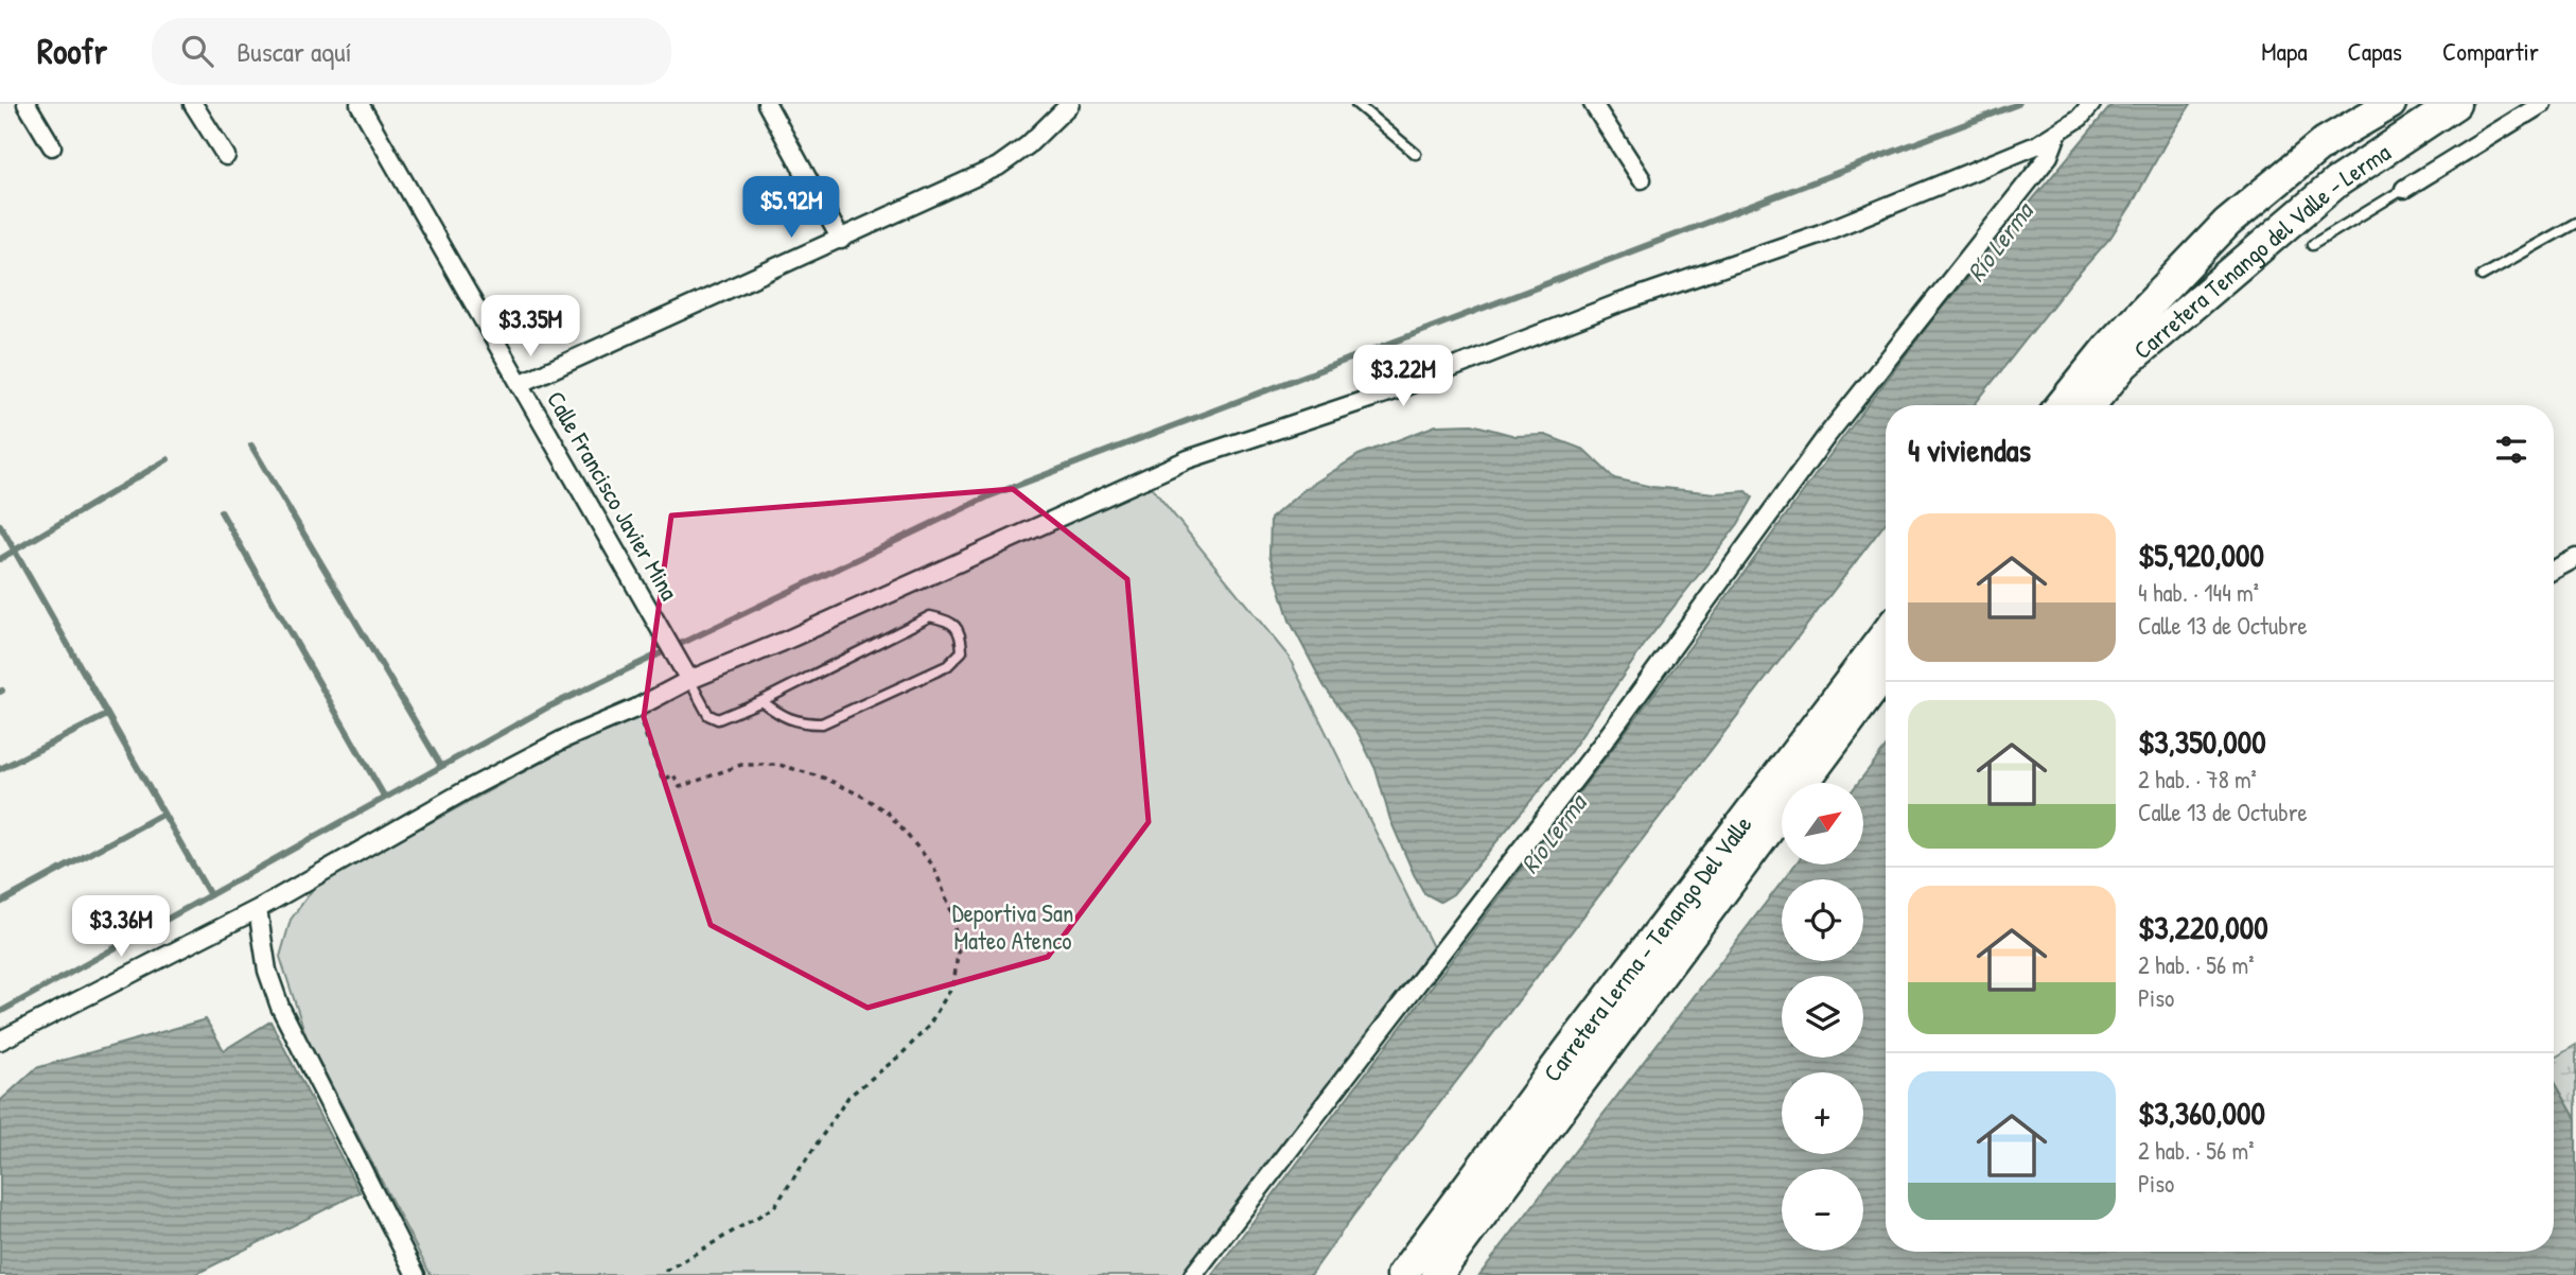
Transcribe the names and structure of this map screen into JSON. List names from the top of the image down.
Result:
{
  "streets": {
    "highway": ["Carretera Tenango del Valle - Lerma", "Carretera Lerma - Tenango Del Valle"],
    "street": ["Calle Francisco Javier Mina"]
  },
  "water": ["Río Lerma"],
  "parks": ["Deportiva San Mateo Atenco"],
  "north": "top right",
  "page": {
    "header": "Roofr",
    "search": "Buscar aquí",
    "nav": ["Mapa", "Capas", "Compartir"],
    "price": [
      "$5.92M",
      "$3.35M",
      "$3.22M",
      "$3.36M"
    ],
    "heading": "4 viviendas",
    "list": [
      {
        "name": "$5,920,000",
        "note": "4 hab. · 144 m² · Calle 13 de Octubre"
      },
      {
        "name": "$3,350,000",
        "note": "2 hab. · 78 m² · Calle 13 de Octubre"
      },
      {
        "name": "$3,220,000",
        "note": "2 hab. · 56 m² · Piso"
      },
      {
        "name": "$3,360,000",
        "note": "2 hab. · 56 m² · Piso"
      }
    ],
    "map_buttons": ["+", "−"]
  }
}
